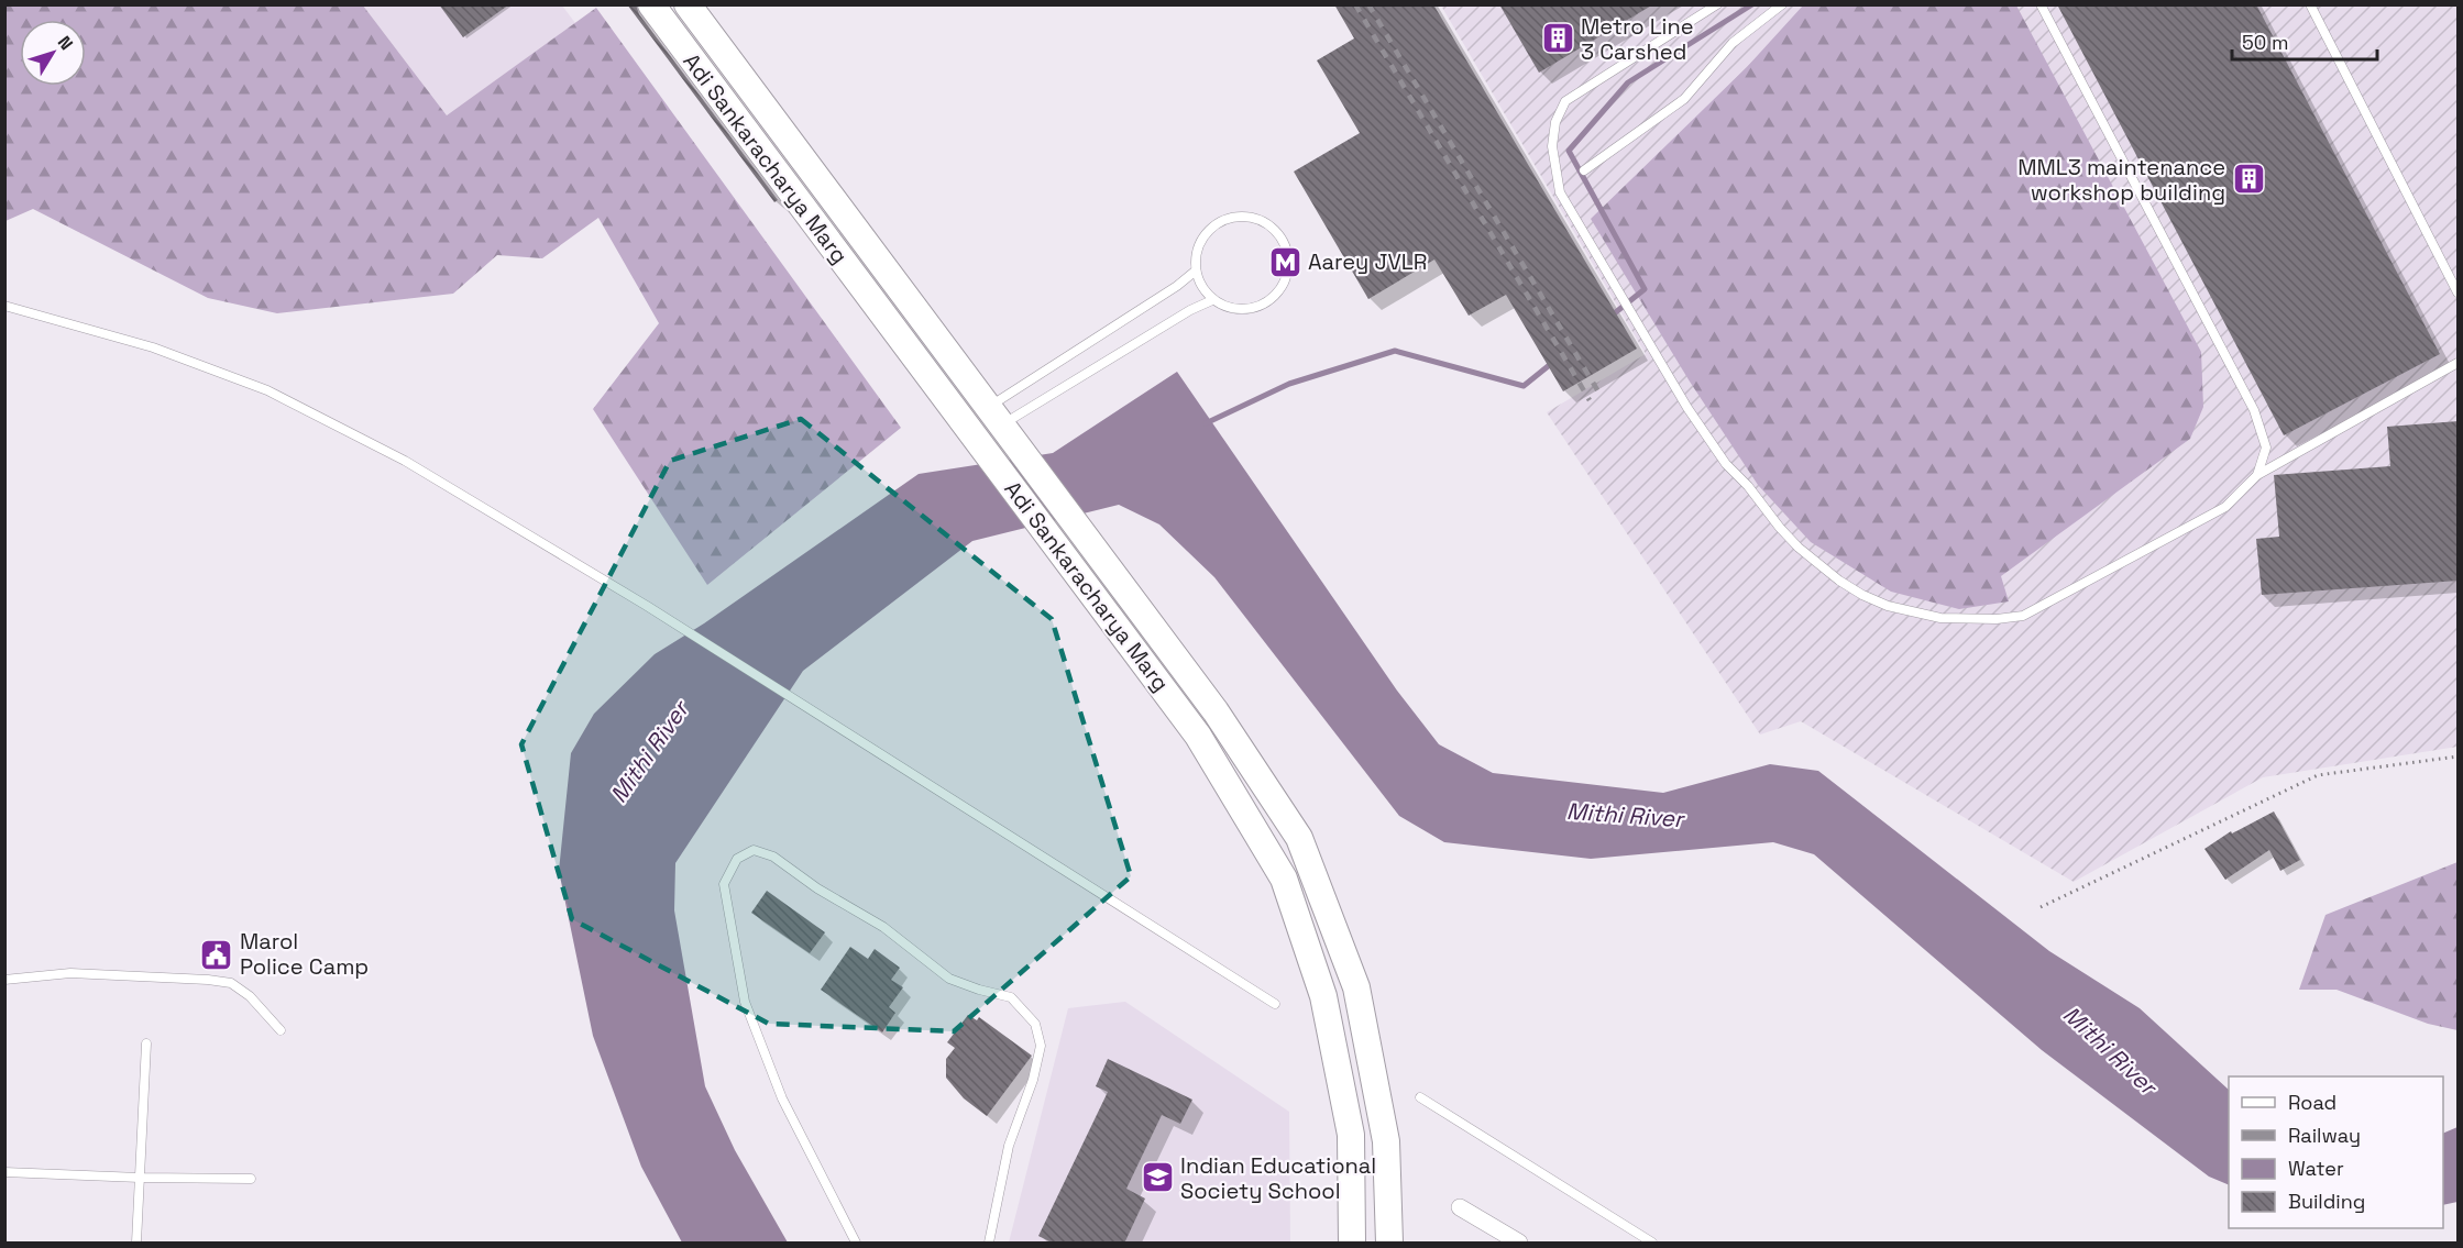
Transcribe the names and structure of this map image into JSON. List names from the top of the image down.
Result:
{
  "streets": {
    "main road": ["Adi Sankaracharya Marg"]
  },
  "water": ["Mithi River"],
  "places": {
    "building": ["Metro Line 3 Carshed", "MML3 maintenance workshop building"],
    "metro station": ["Aarey JVLR"],
    "public building": ["Marol Police Camp"],
    "school or university": ["Indian Educational Society School"]
  },
  "legend": [
    "Road",
    "Railway",
    "Water",
    "Building"
  ],
  "scale_bar": "50 m",
  "north": "top right"
}
